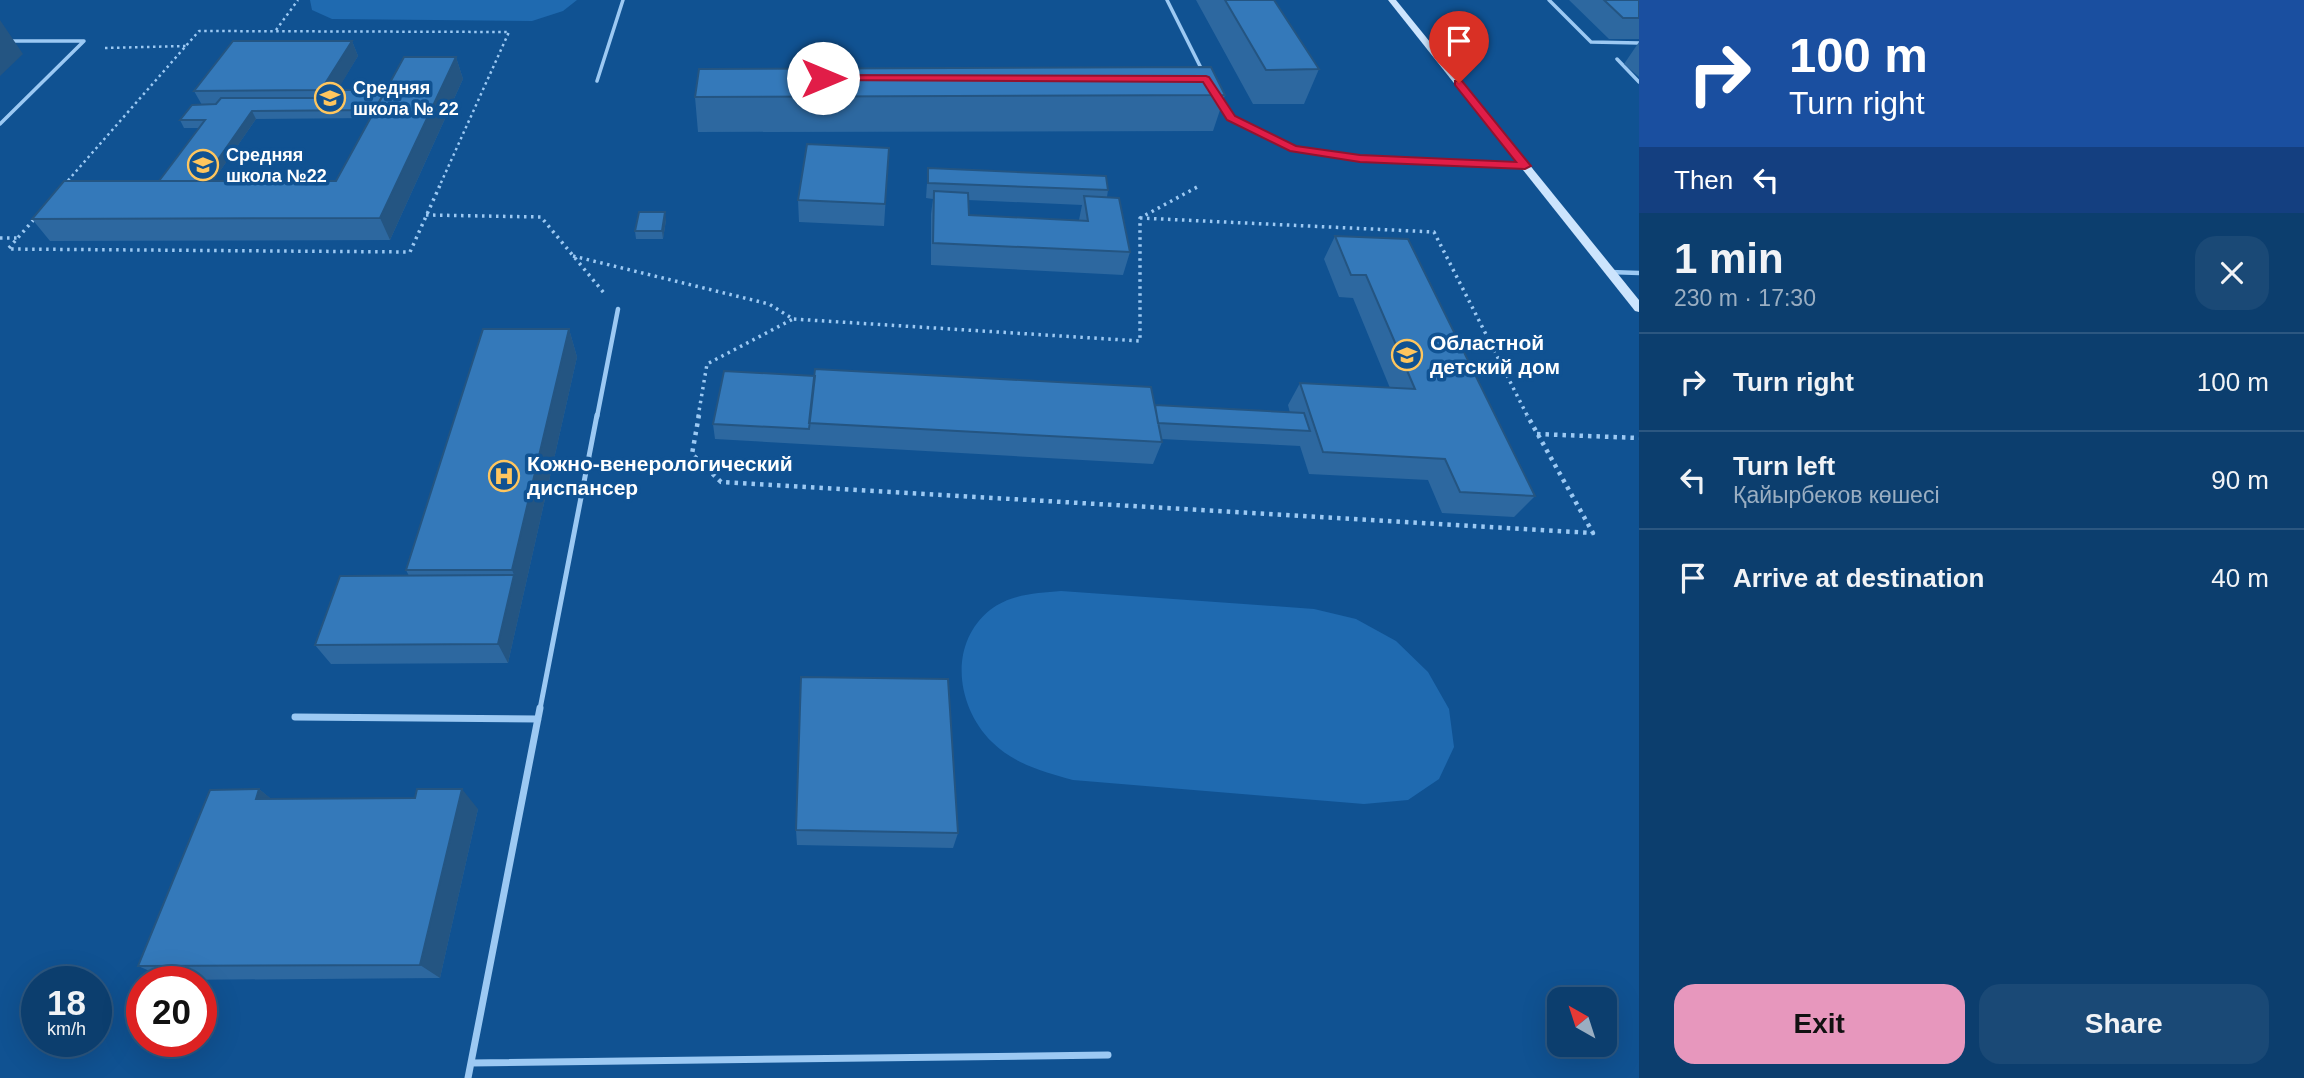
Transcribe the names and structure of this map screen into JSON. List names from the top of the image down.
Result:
{
  "places": {
    "school or university": ["Средняя школа № 22", "Средняя школа №22", "Областной детский дом"],
    "hospital": ["Кожно-венерологический диспансер"]
  },
  "north": "top left",
  "page": {
    "turn": ["100 m", "Turn right"],
    "then": "Then",
    "heading": ["1 min", "230 m · 17:30"],
    "list": [
      {
        "name": "Turn right",
        "value": "100 m"
      },
      {
        "name": "Turn left",
        "note": "Қайырбеков көшесі",
        "value": "90 m"
      },
      {
        "name": "Arrive at destination",
        "value": "40 m"
      }
    ],
    "speed": "18 km/h",
    "limit": "20",
    "buttons": ["Exit", "Share"]
  }
}
